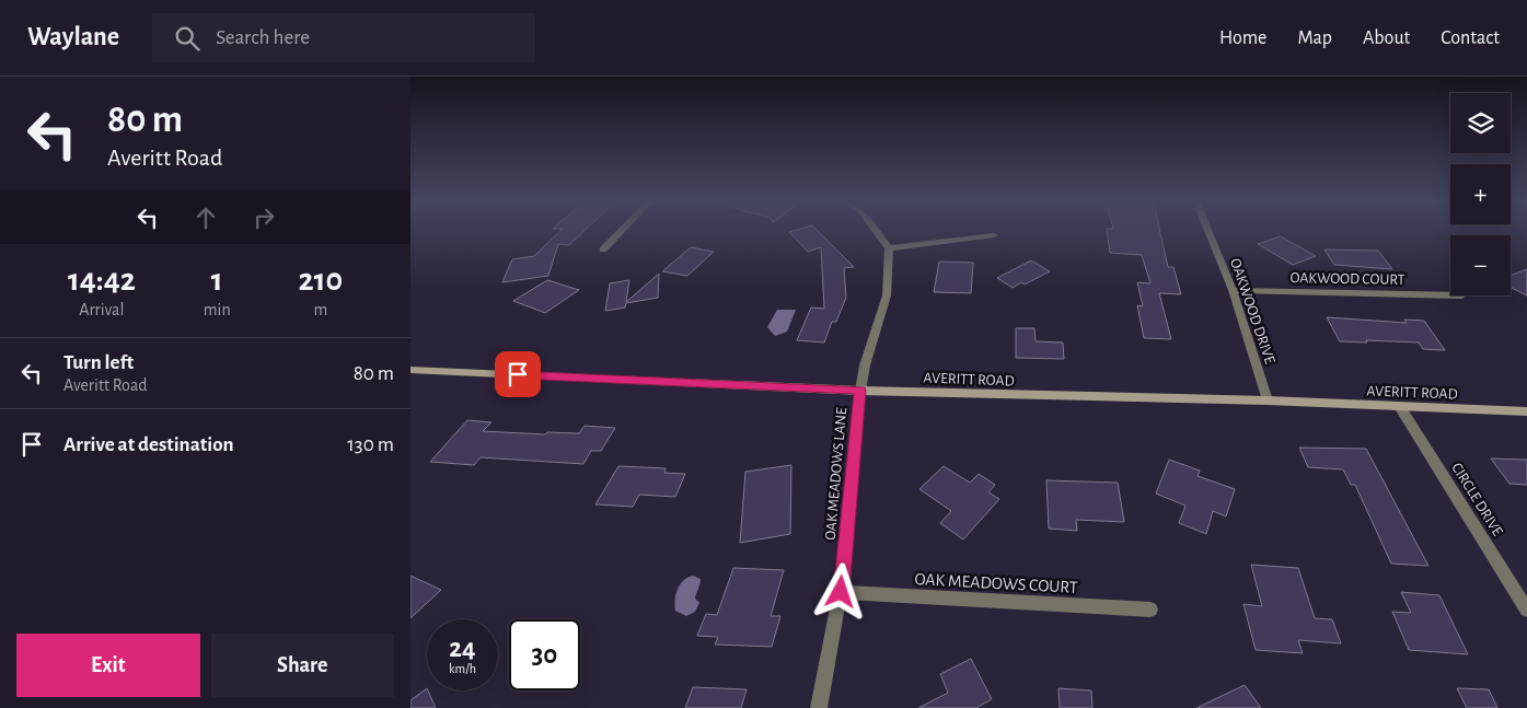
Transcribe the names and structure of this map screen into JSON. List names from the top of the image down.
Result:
{
  "streets": {
    "street": [
      "OAKWOOD COURT",
      "OAKWOOD DRIVE",
      "AVERITT ROAD",
      "OAK MEADOWS LANE",
      "CIRCLE DRIVE",
      "OAK MEADOWS COURT"
    ]
  },
  "crossings": [
    ["OAKWOOD COURT", "OAKWOOD DRIVE"],
    ["OAKWOOD DRIVE", "AVERITT ROAD"],
    ["AVERITT ROAD", "OAK MEADOWS LANE"],
    ["AVERITT ROAD", "CIRCLE DRIVE"],
    ["OAK MEADOWS LANE", "OAK MEADOWS COURT"]
  ],
  "page": {
    "header": "Waylane",
    "search": "Search here",
    "nav": [
      "Home",
      "Map",
      "About",
      "Contact"
    ],
    "turn": ["80 m", "Averitt Road"],
    "map_buttons": ["+", "−"],
    "eta": [
      "14:42",
      "Arrival",
      "1",
      "min",
      "210",
      "m"
    ],
    "list": [
      {
        "name": "Turn left",
        "note": "Averitt Road",
        "value": "80 m"
      },
      {
        "name": "Arrive at destination",
        "value": "130 m"
      }
    ],
    "speed": "24 km/h",
    "limit": "30",
    "buttons": ["Exit", "Share"]
  }
}
